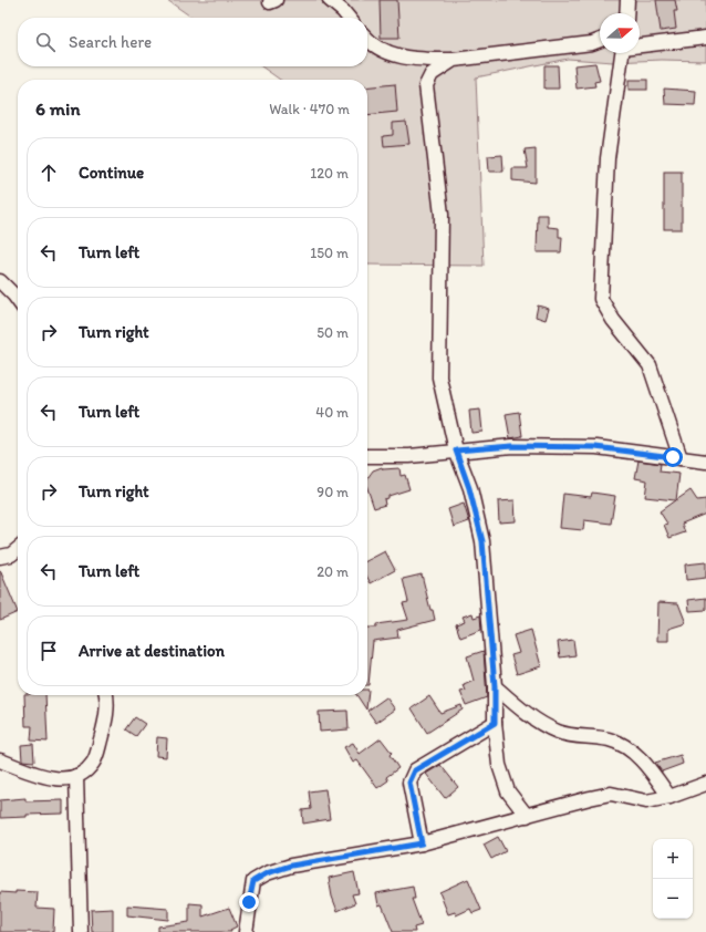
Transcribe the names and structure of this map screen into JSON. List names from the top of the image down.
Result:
{
  "north": "right",
  "page": {
    "search": "Search here",
    "heading": ["6 min", "Walk · 470 m"],
    "list": [
      ["Continue", "120 m"],
      ["Turn left", "150 m"],
      ["Turn right", "50 m"],
      ["Turn left", "40 m"],
      ["Turn right", "90 m"],
      ["Turn left", "20 m"],
      "Arrive at destination"
    ],
    "map_buttons": ["+", "−"]
  }
}
